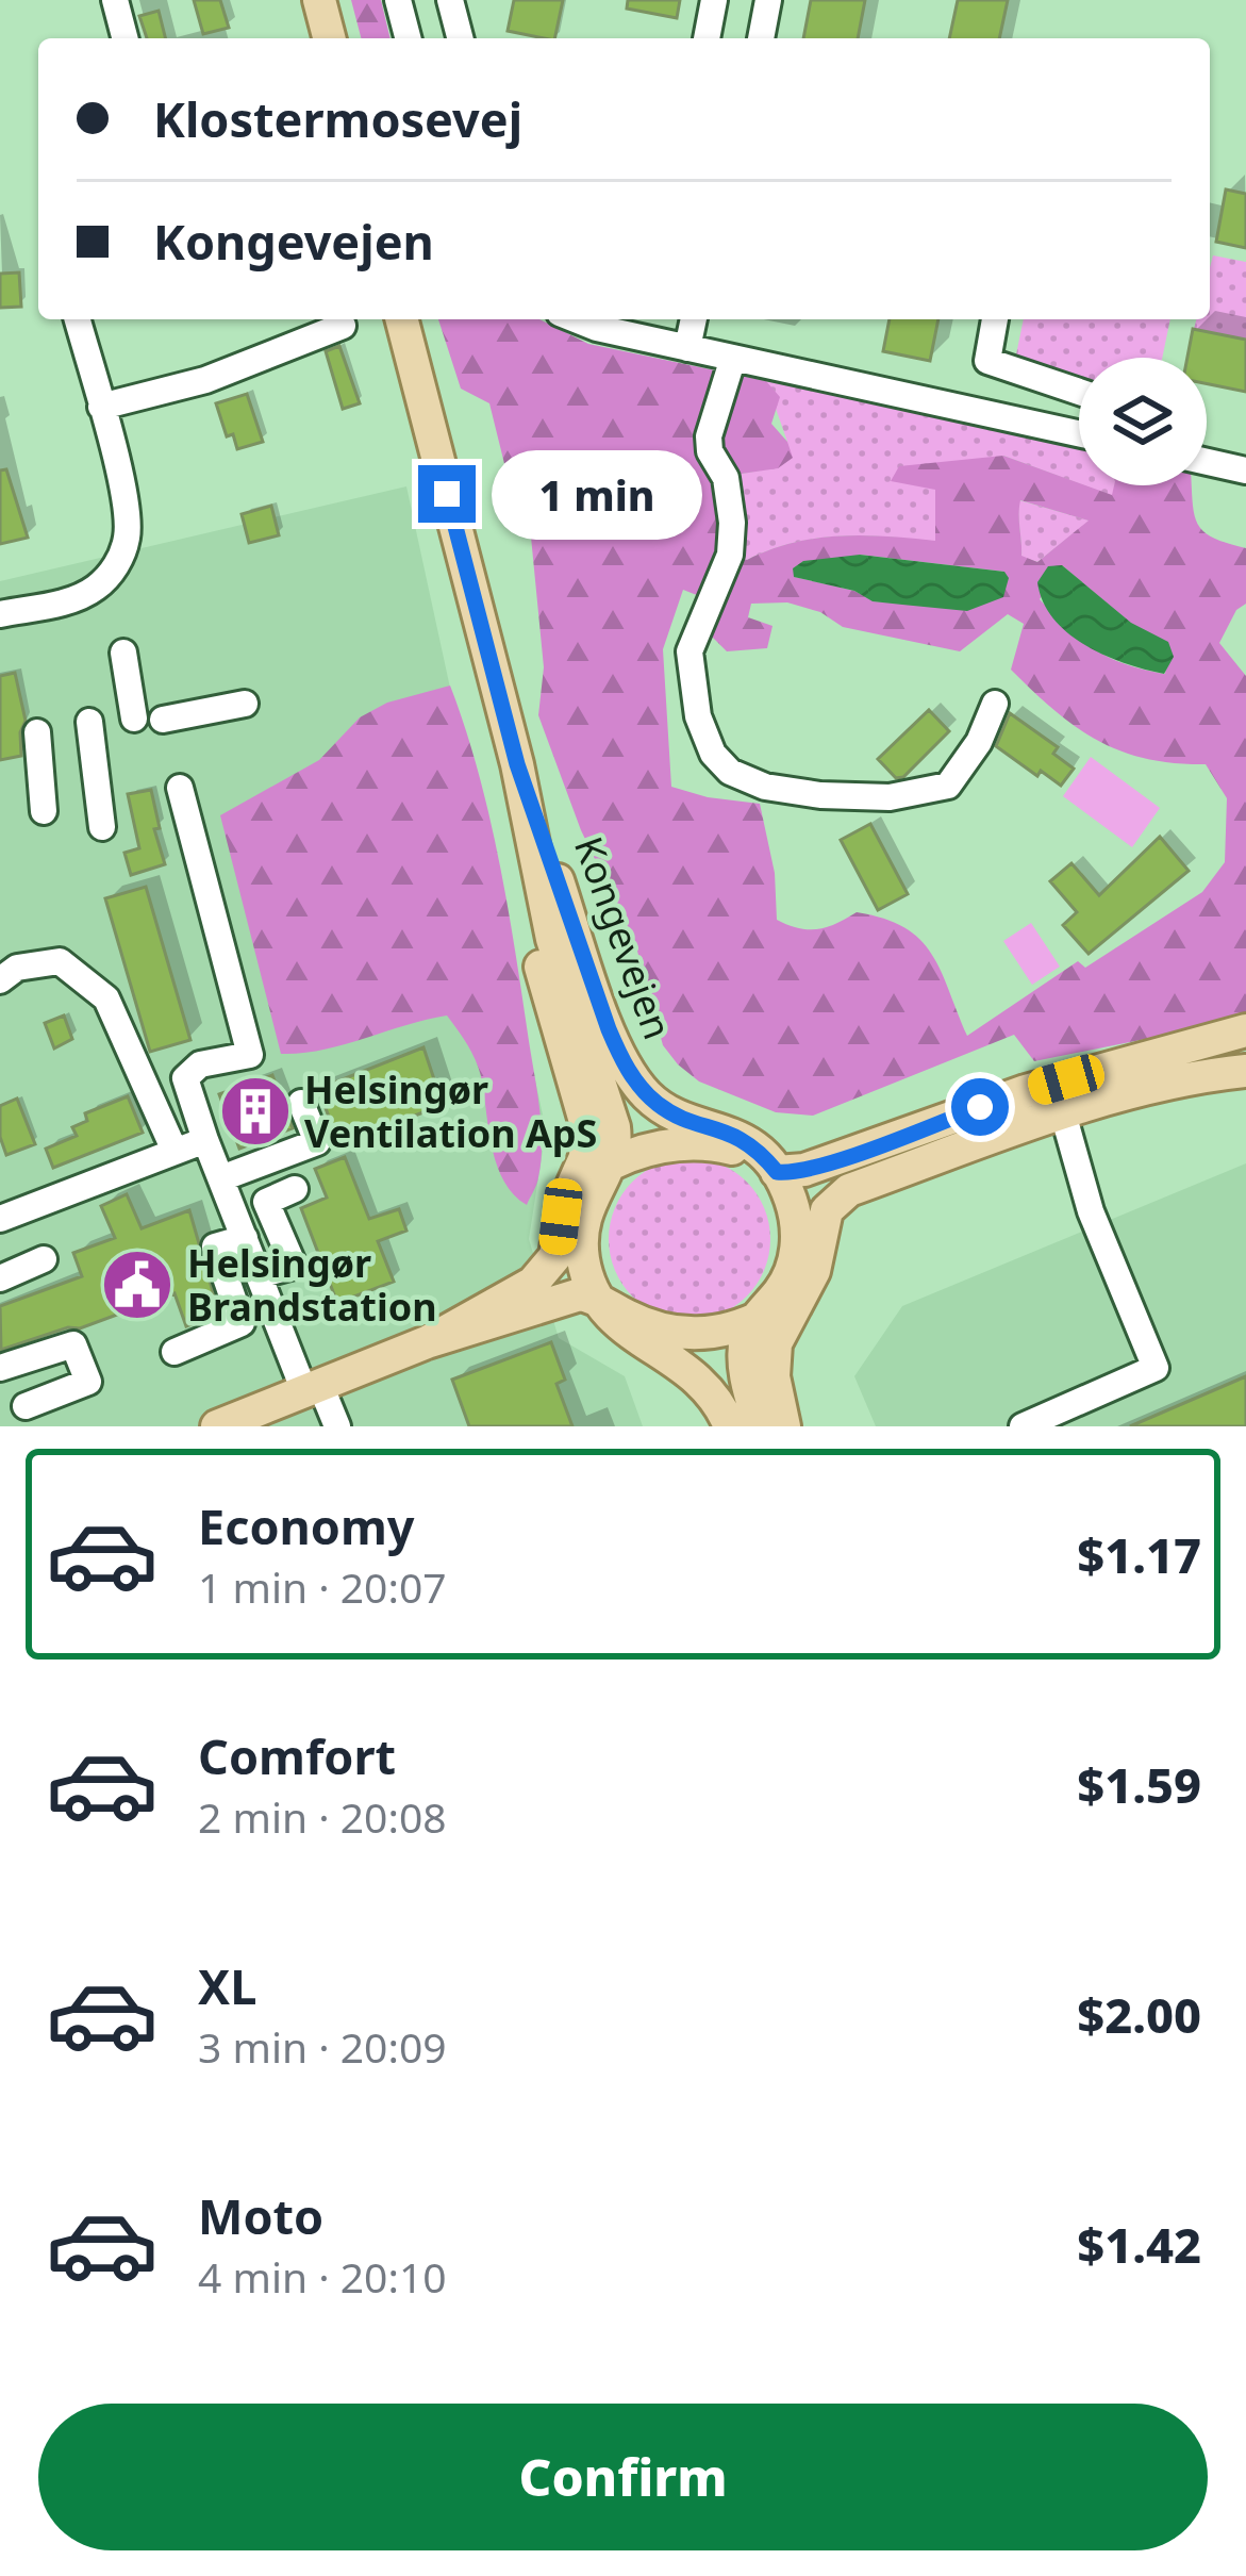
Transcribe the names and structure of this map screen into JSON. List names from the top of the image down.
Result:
{
  "streets": {
    "main road": ["Kongevejen"]
  },
  "places": {
    "building": ["Helsingør Ventilation ApS"],
    "public building": ["Helsingør Brandstation"]
  },
  "page": {
    "banner": ["Klostermosevej", "Kongevejen"],
    "bubble": "1 min",
    "list": [
      {
        "name": "Economy",
        "note": "1 min · 20:07",
        "value": "$1.17"
      },
      {
        "name": "Comfort",
        "note": "2 min · 20:08",
        "value": "$1.59"
      },
      {
        "name": "XL",
        "note": "3 min · 20:09",
        "value": "$2.00"
      },
      {
        "name": "Moto",
        "note": "4 min · 20:10",
        "value": "$1.42"
      }
    ],
    "buttons": "Confirm"
  }
}
